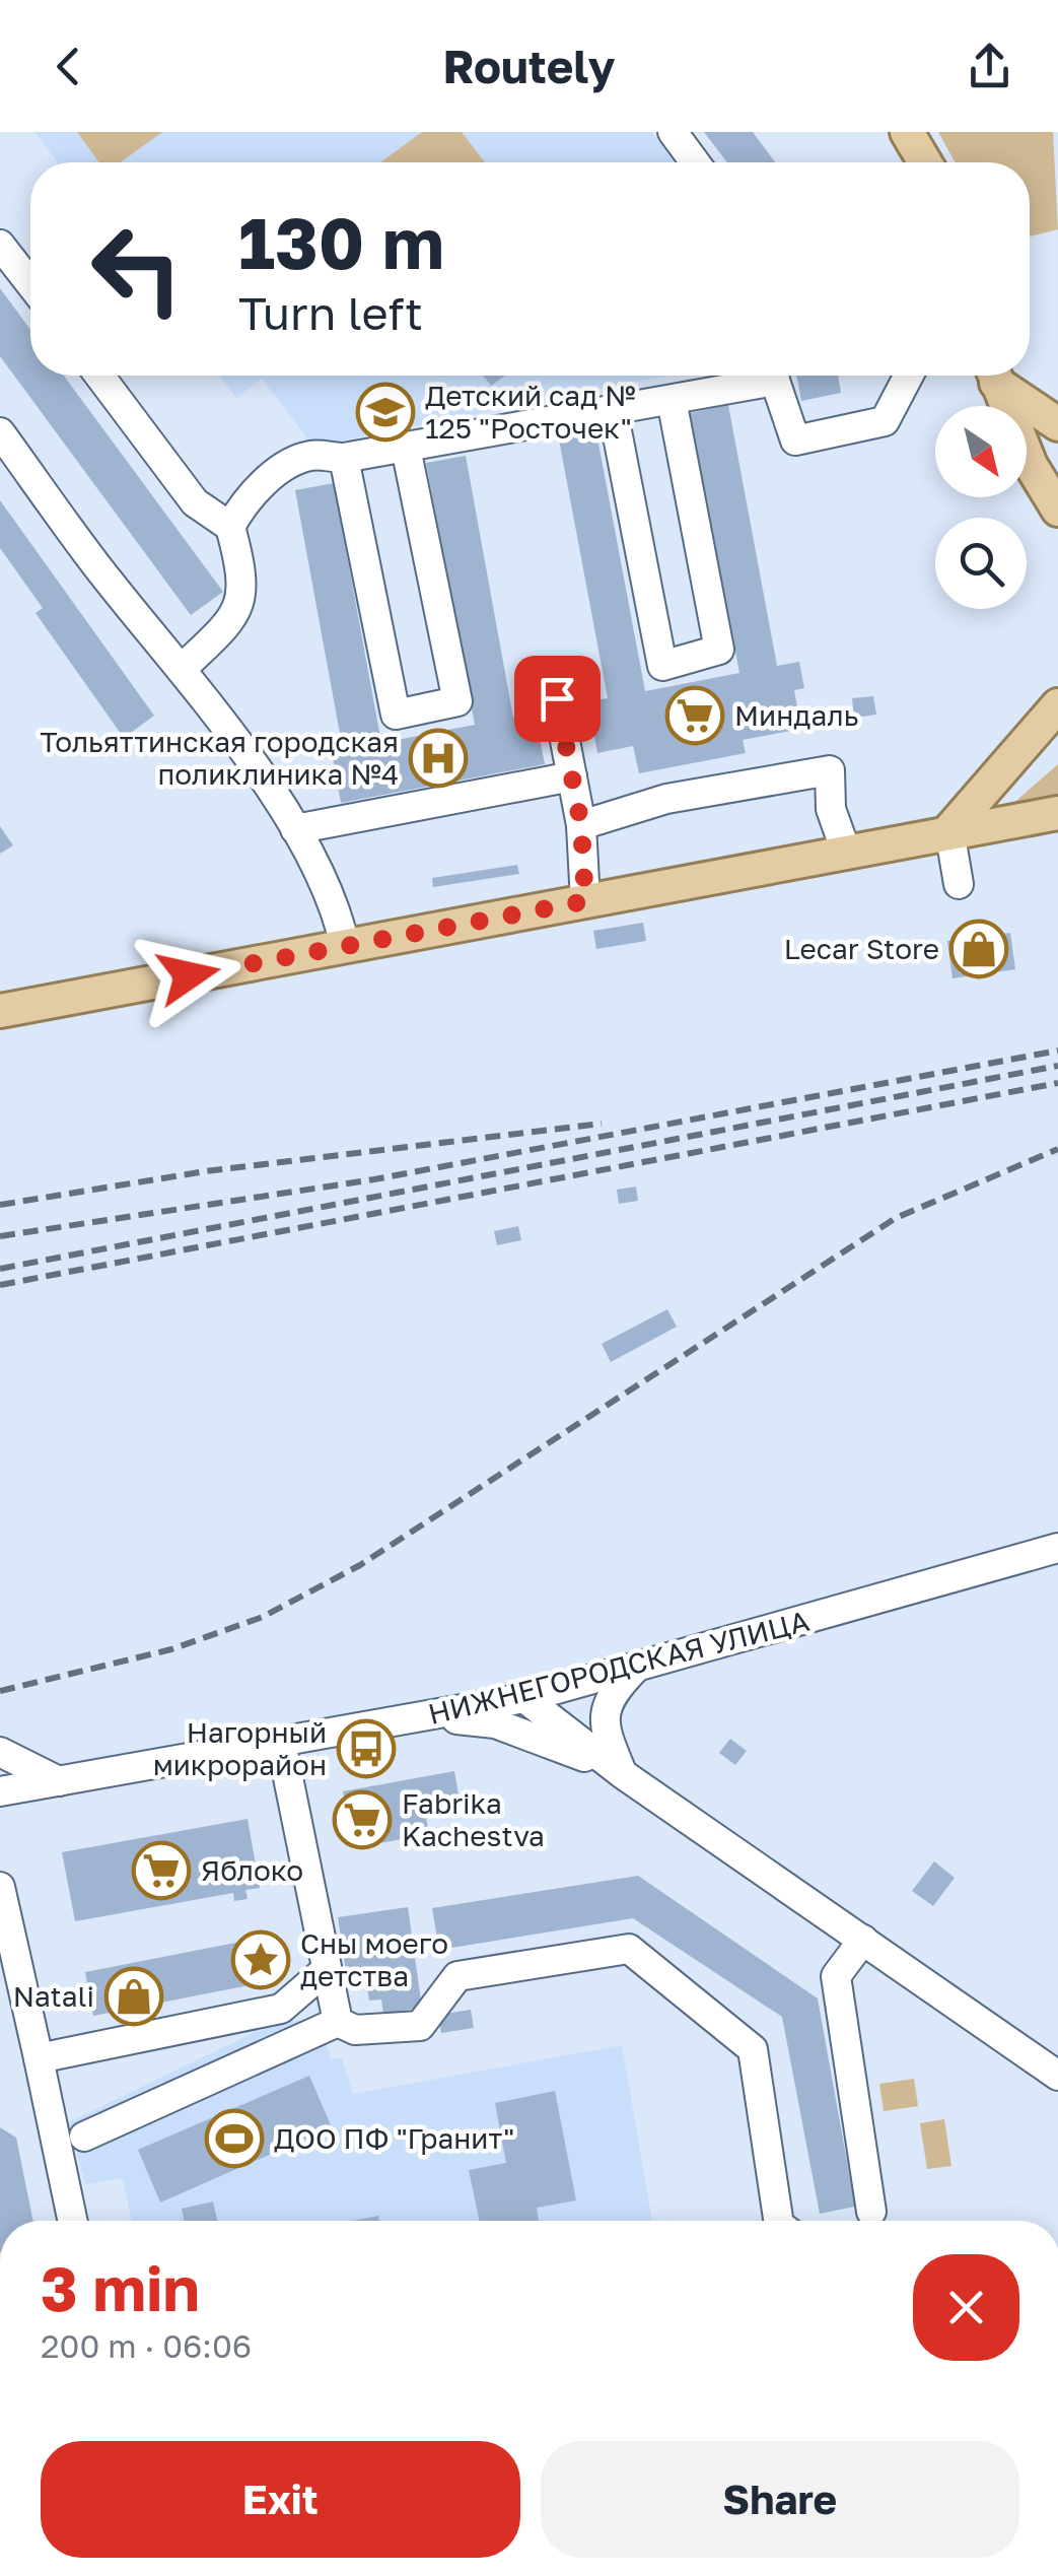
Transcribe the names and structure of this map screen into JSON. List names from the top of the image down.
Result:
{
  "streets": {
    "street": ["НИЖНЕГОРОДСКАЯ УЛИЦА"]
  },
  "places": {
    "school or university": ["Детский сад № 125 \"Росточек\""],
    "supermarket": ["Миндаль", "Fabrika Kachestva", "Яблоко"],
    "hospital": ["Тольяттинская городская поликлиника №4"],
    "shop": ["Lecar Store", "Natali"],
    "bus stop": ["Нагорный микрорайон"],
    "place": ["Сны моего детства"],
    "sports": ["ДОО ПФ \"Гранит\""]
  },
  "north": "bottom right",
  "page": {
    "header": "Routely",
    "turn": ["130 m", "Turn left"],
    "heading": ["3 min", "200 m · 06:06"],
    "buttons": ["Exit", "Share"]
  }
}
